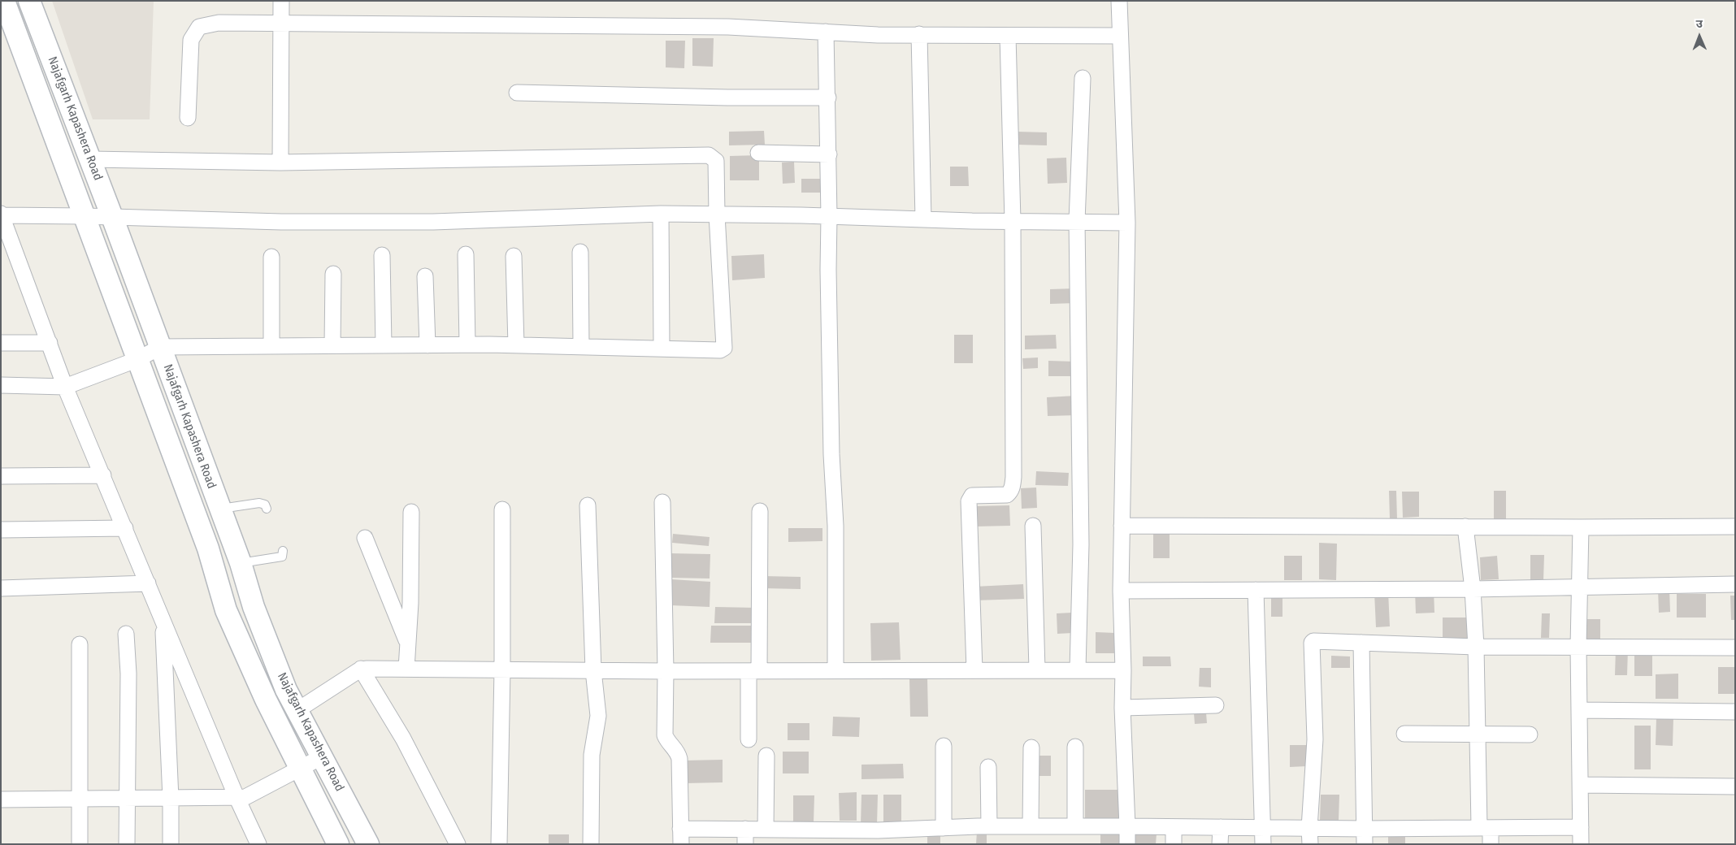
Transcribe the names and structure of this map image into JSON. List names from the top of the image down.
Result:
{
  "streets": {
    "main road": ["Najafgarh Kapashera Road"]
  },
  "north": "top"
}
